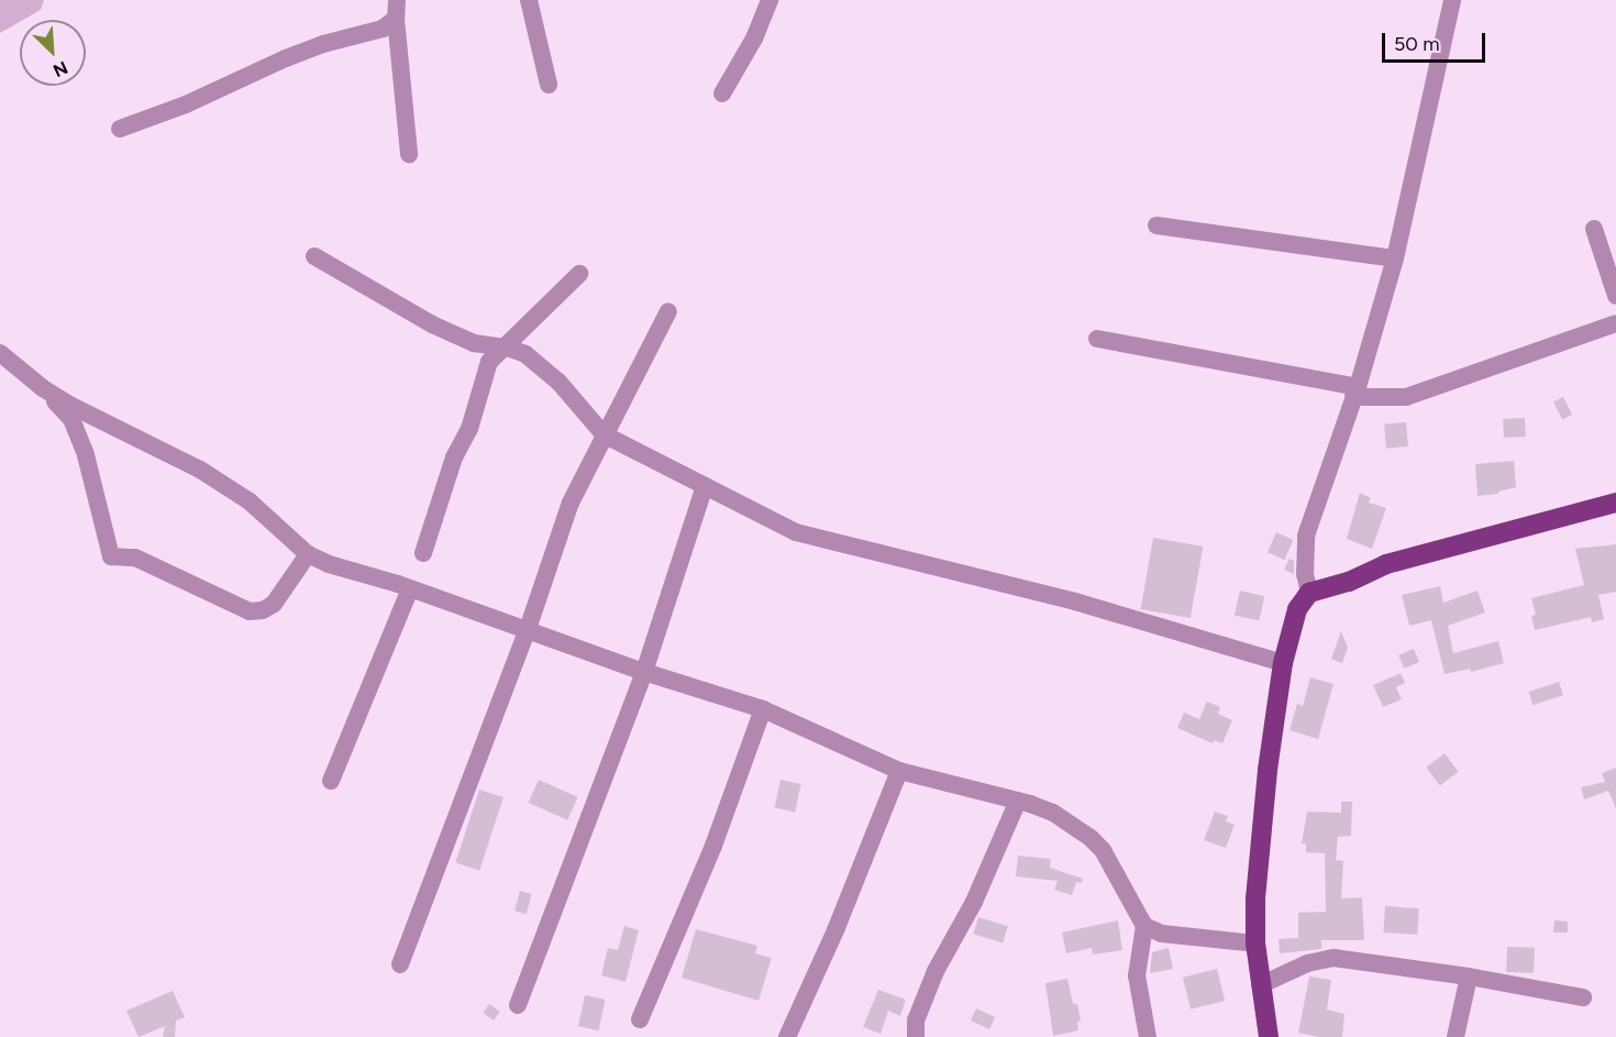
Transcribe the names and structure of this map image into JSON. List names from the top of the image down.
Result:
{
  "scale_bar": "50 m",
  "north": "bottom right"
}
